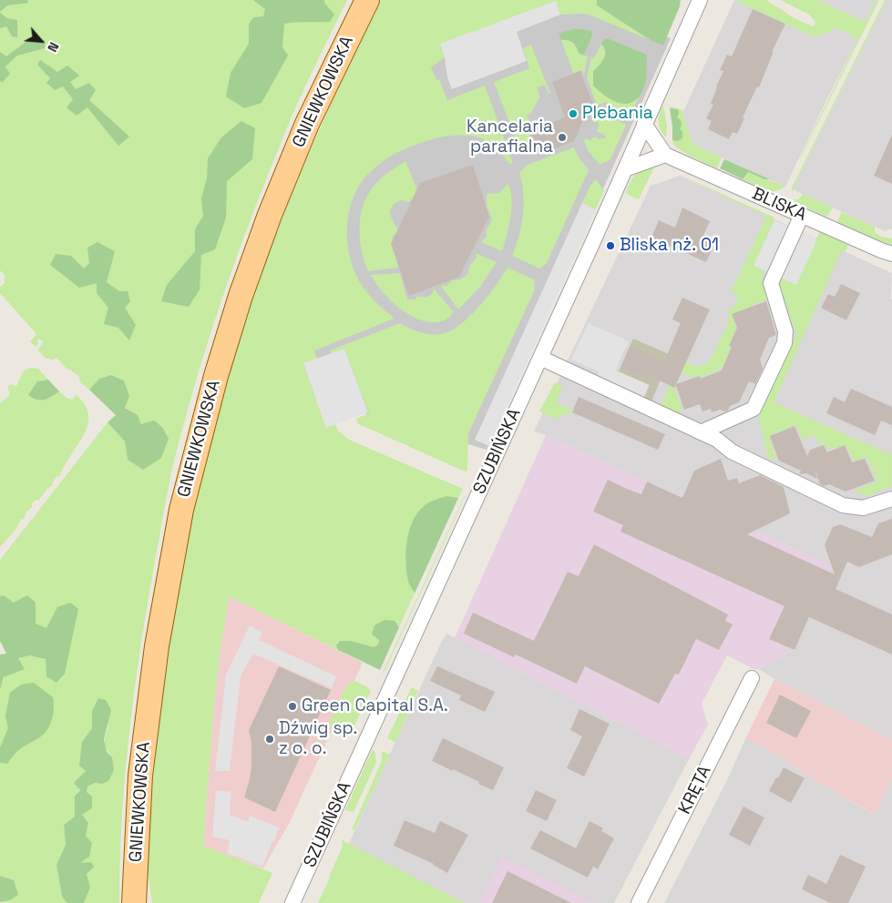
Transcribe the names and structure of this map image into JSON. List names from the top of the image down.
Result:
{
  "streets": {
    "main road": ["GNIEWKOWSKA"],
    "street": ["BLISKA", "SZUBIŃSKA", "KRĘTA"]
  },
  "places": [
    "Plebania",
    "Kancelaria parafialna",
    "Bliska nż. 01",
    "Green Capital S.A.",
    "Dźwig sp. z o. o."
  ],
  "north": "bottom right"
}
